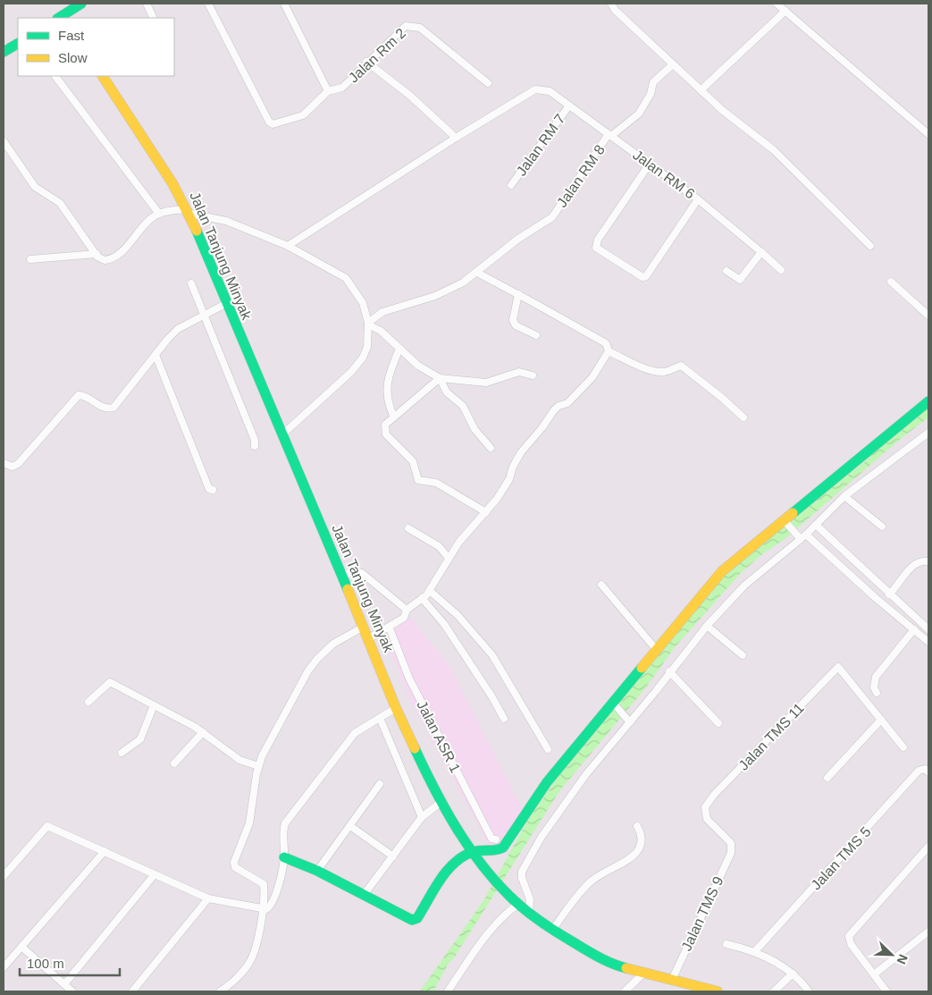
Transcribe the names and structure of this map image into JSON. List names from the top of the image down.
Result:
{
  "streets": {
    "main road": ["Jalan Tanjung Minyak"],
    "street": [
      "Jalan Rm 2",
      "Jalan RM 7",
      "Jalan RM 6",
      "Jalan RM 8",
      "Jalan ASR 1",
      "Jalan TMS 11",
      "Jalan TMS 5",
      "Jalan TMS 9"
    ]
  },
  "crossings": [
    ["Jalan RM 7", "Jalan RM 6"],
    ["Jalan RM 6", "Jalan RM 8"],
    ["Jalan Tanjung Minyak", "Jalan TMS 9"],
    ["Jalan TMS 11", "Jalan TMS 9"]
  ],
  "legend": ["Fast", "Slow"],
  "scale_bar": "100 m",
  "north": "bottom right"
}
